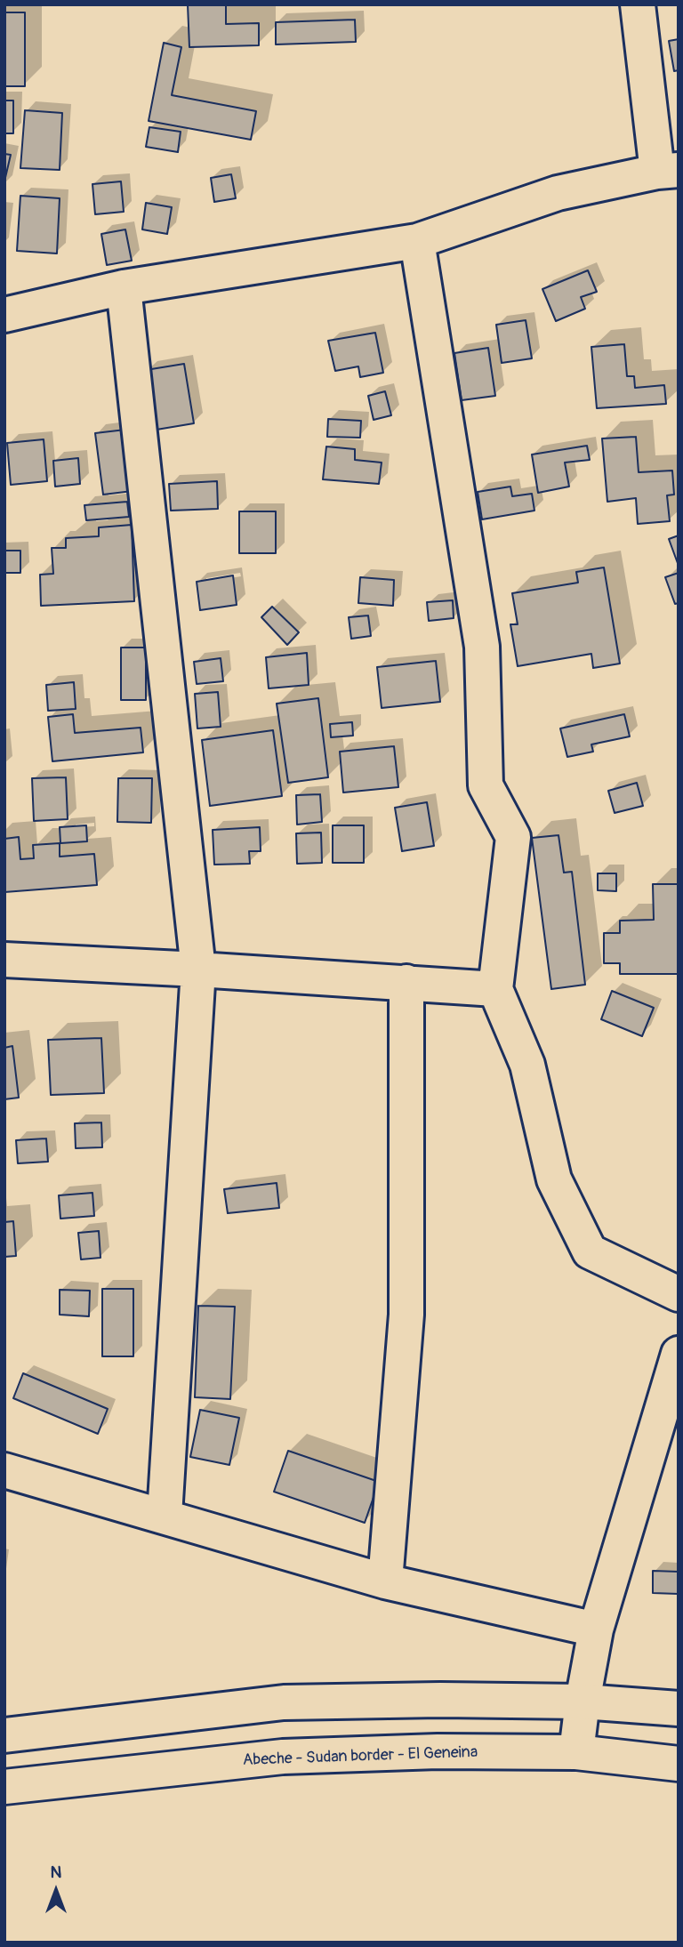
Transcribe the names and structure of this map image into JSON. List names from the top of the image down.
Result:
{
  "streets": {
    "main road": ["Abeche - Sudan border - El Geneina"]
  },
  "north": "top"
}
